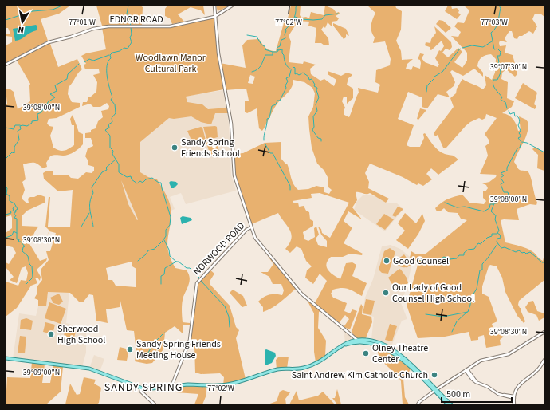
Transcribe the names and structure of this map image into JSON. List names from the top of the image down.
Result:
{
  "streets": {
    "main road": ["EDNOR ROAD", "NORWOOD ROAD"]
  },
  "crossings": [
    ["EDNOR ROAD", "NORWOOD ROAD"]
  ],
  "districts": ["SANDY SPRING"],
  "parks": ["Woodlawn Manor Cultural Park"],
  "places": [
    "Sandy Spring Friends School",
    "Good Counsel",
    "Our Lady of Good Counsel High School",
    "Sherwood High School",
    "Sandy Spring Friends Meeting House",
    "Olney Theatre Center",
    "Saint Andrew Kim Catholic Church"
  ],
  "scale_bar": "500 m",
  "north": "bottom",
  "coordinates": [
    "77°01'W",
    "77°02'W",
    "77°03'W",
    "39°07'30\"N",
    "39°08'00\"N",
    "39°08'30\"N",
    "39°09'00\"N"
  ]
}
